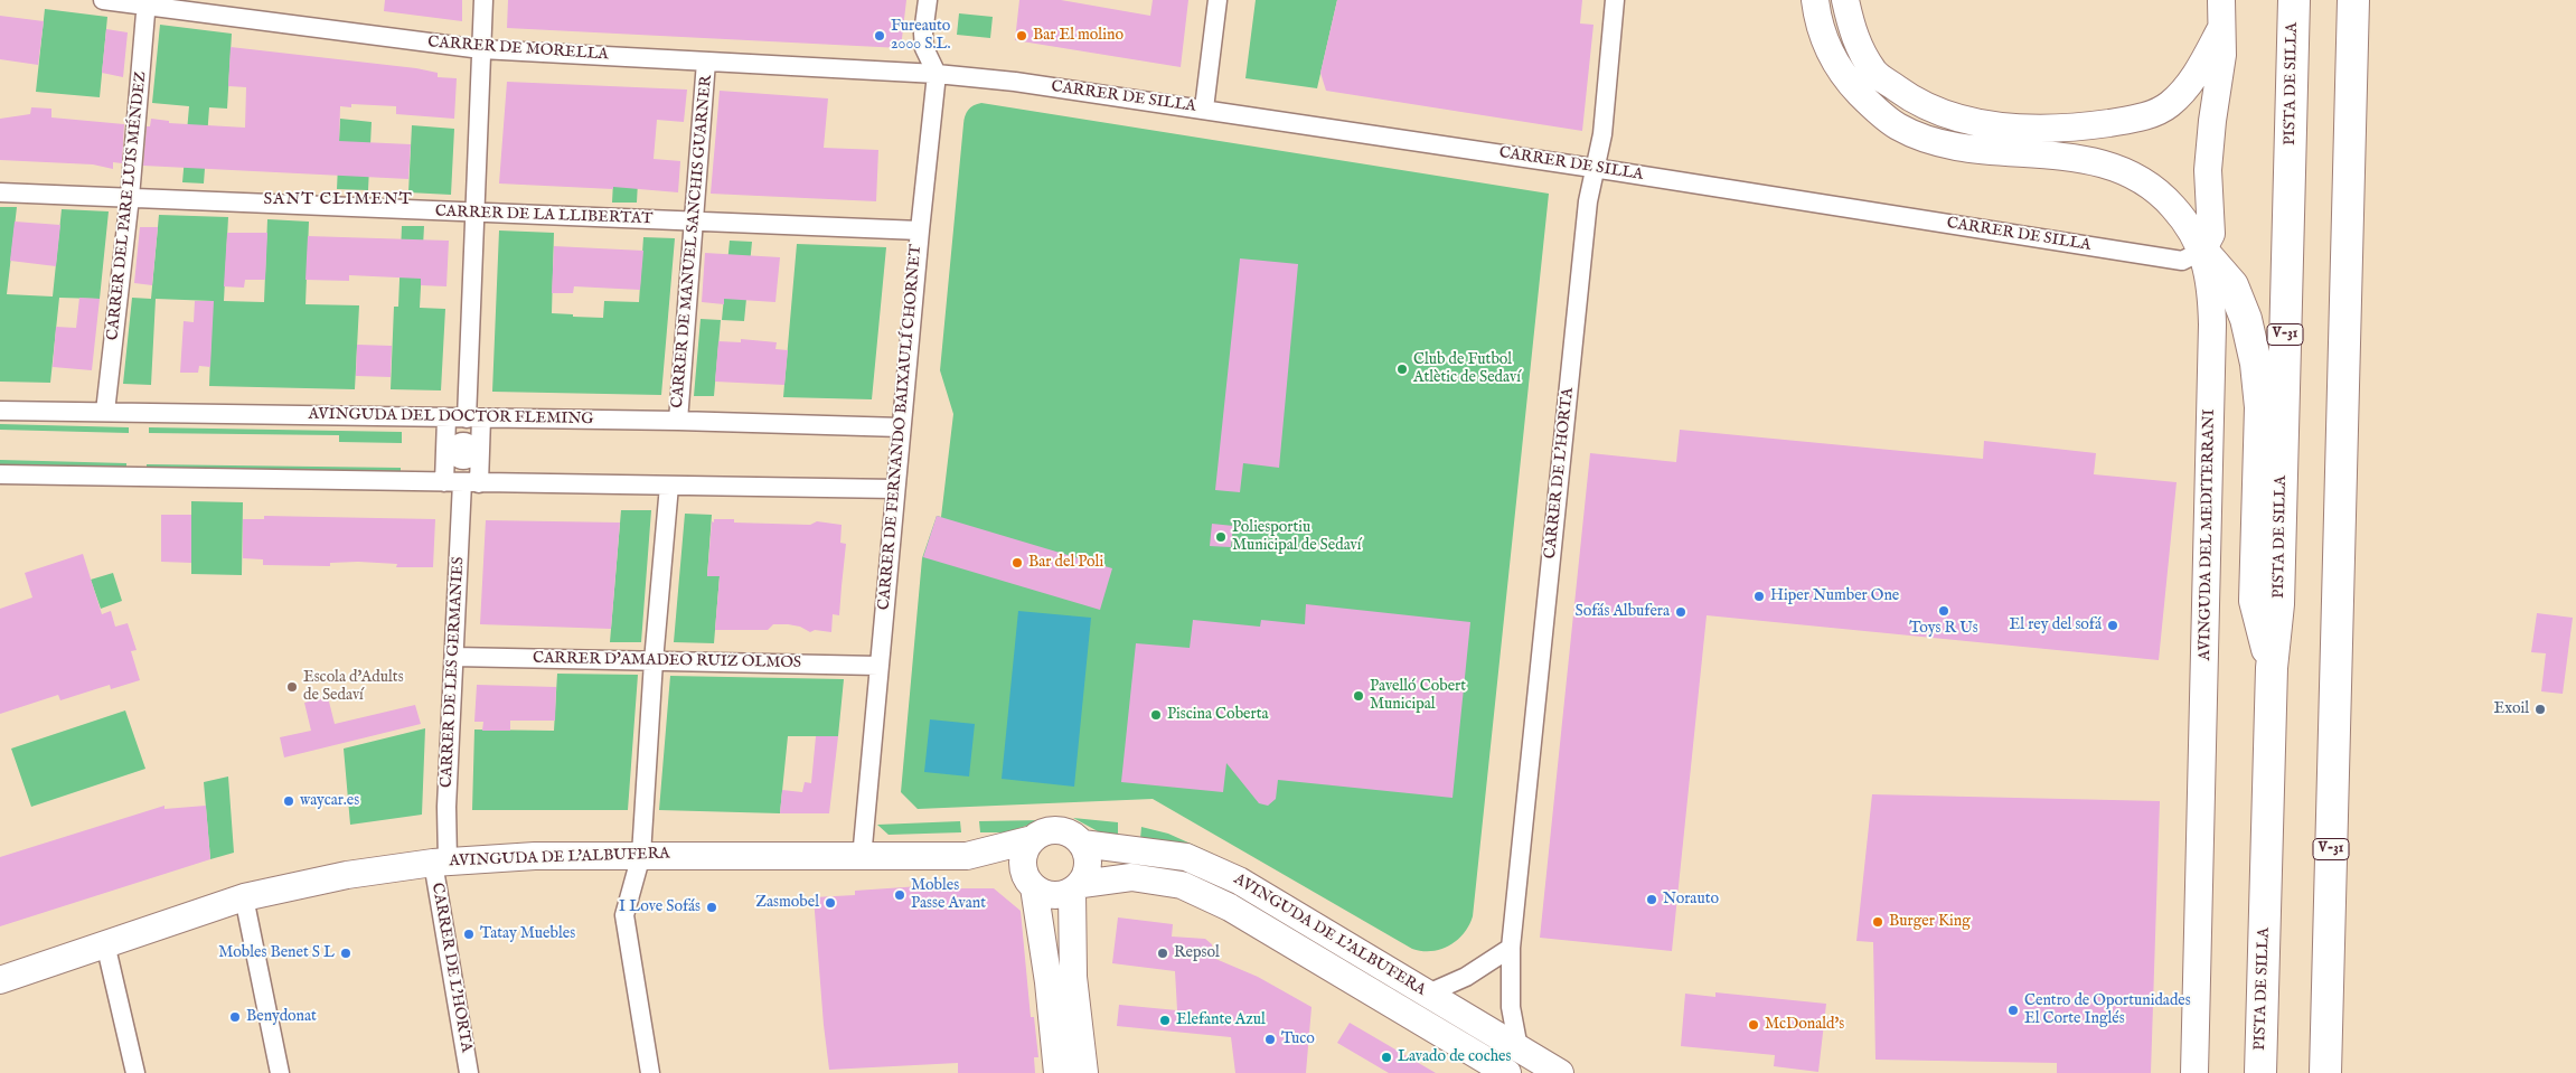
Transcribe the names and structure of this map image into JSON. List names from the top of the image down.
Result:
{
  "streets": {
    "highway": ["PISTA DE SILLA", "V-31"],
    "street": [
      "CARRER DE MORELLA",
      "CARRER DE SILLA",
      "CARRER DEL PARE LUIS MÉNDEZ",
      "CARRER DE LA LLIBERTAT",
      "CARRER DE MANUEL SANCHIS GUARNER",
      "AVINGUDA DEL DOCTOR FLEMING",
      "CARRER DE FERNANDO BAIXAULÍ CHORNET",
      "CARRER DE L'HORTA",
      "AVINGUDA DEL MEDITERRANI",
      "CARRER D'AMADEO RUIZ OLMOS",
      "CARRER DE LES GERMANIES",
      "AVINGUDA DE L'ALBUFERA"
    ]
  },
  "crossings": [
    ["CARRER DE MORELLA", "CARRER DE SILLA"],
    ["CARRER DE MORELLA", "CARRER DEL PARE LUIS MÉNDEZ"],
    ["CARRER DE MORELLA", "CARRER DE MANUEL SANCHIS GUARNER"],
    ["CARRER DE MORELLA", "CARRER DE FERNANDO BAIXAULÍ CHORNET"],
    ["CARRER DE MORELLA", "CARRER DE LES GERMANIES"],
    ["CARRER DE SILLA", "CARRER DE FERNANDO BAIXAULÍ CHORNET"],
    ["CARRER DE SILLA", "CARRER DE L'HORTA"],
    ["CARRER DE SILLA", "AVINGUDA DEL MEDITERRANI"],
    ["CARRER DEL PARE LUIS MÉNDEZ", "CARRER DE LA LLIBERTAT"],
    ["CARRER DEL PARE LUIS MÉNDEZ", "AVINGUDA DEL DOCTOR FLEMING"],
    ["CARRER DE LA LLIBERTAT", "CARRER DE MANUEL SANCHIS GUARNER"],
    ["CARRER DE LA LLIBERTAT", "CARRER DE FERNANDO BAIXAULÍ CHORNET"],
    ["CARRER DE LA LLIBERTAT", "CARRER DE LES GERMANIES"],
    ["CARRER DE MANUEL SANCHIS GUARNER", "AVINGUDA DEL DOCTOR FLEMING"],
    ["AVINGUDA DEL DOCTOR FLEMING", "CARRER DE FERNANDO BAIXAULÍ CHORNET"],
    ["AVINGUDA DEL DOCTOR FLEMING", "CARRER DE LES GERMANIES"],
    ["CARRER DE FERNANDO BAIXAULÍ CHORNET", "CARRER D'AMADEO RUIZ OLMOS"],
    ["CARRER DE FERNANDO BAIXAULÍ CHORNET", "AVINGUDA DE L'ALBUFERA"],
    ["CARRER DE L'HORTA", "CARRER DE LES GERMANIES"],
    ["CARRER DE L'HORTA", "AVINGUDA DE L'ALBUFERA"],
    ["CARRER D'AMADEO RUIZ OLMOS", "CARRER DE LES GERMANIES"],
    ["CARRER DE LES GERMANIES", "AVINGUDA DE L'ALBUFERA"]
  ],
  "districts": ["SANT CLIMENT"],
  "places": [
    "Fureauto 2000 S.L.",
    "Bar El molino",
    "Club de Futbol Atlètic de Sedaví",
    "Poliesportiu Municipal de Sedaví",
    "Bar del Poli",
    "Hiper Number One",
    "Toys R Us",
    "Sofás Albufera",
    "El rey del sofá",
    "Escola d'Adults de Sedaví",
    "Pavelló Cobert Municipal",
    "Exoil",
    "Piscina Coberta",
    "waycar.es",
    "Mobles Passe Avant",
    "Norauto",
    "Zasmobel",
    "I Love Sofás",
    "Burger King",
    "Tatay Muebles",
    "Mobles Benet S L",
    "Repsol",
    "Centro de Oportunidades El Corte Inglés",
    "Benydonat",
    "Elefante Azul",
    "McDonald's",
    "Tuco",
    "Lavado de coches"
  ]
}
